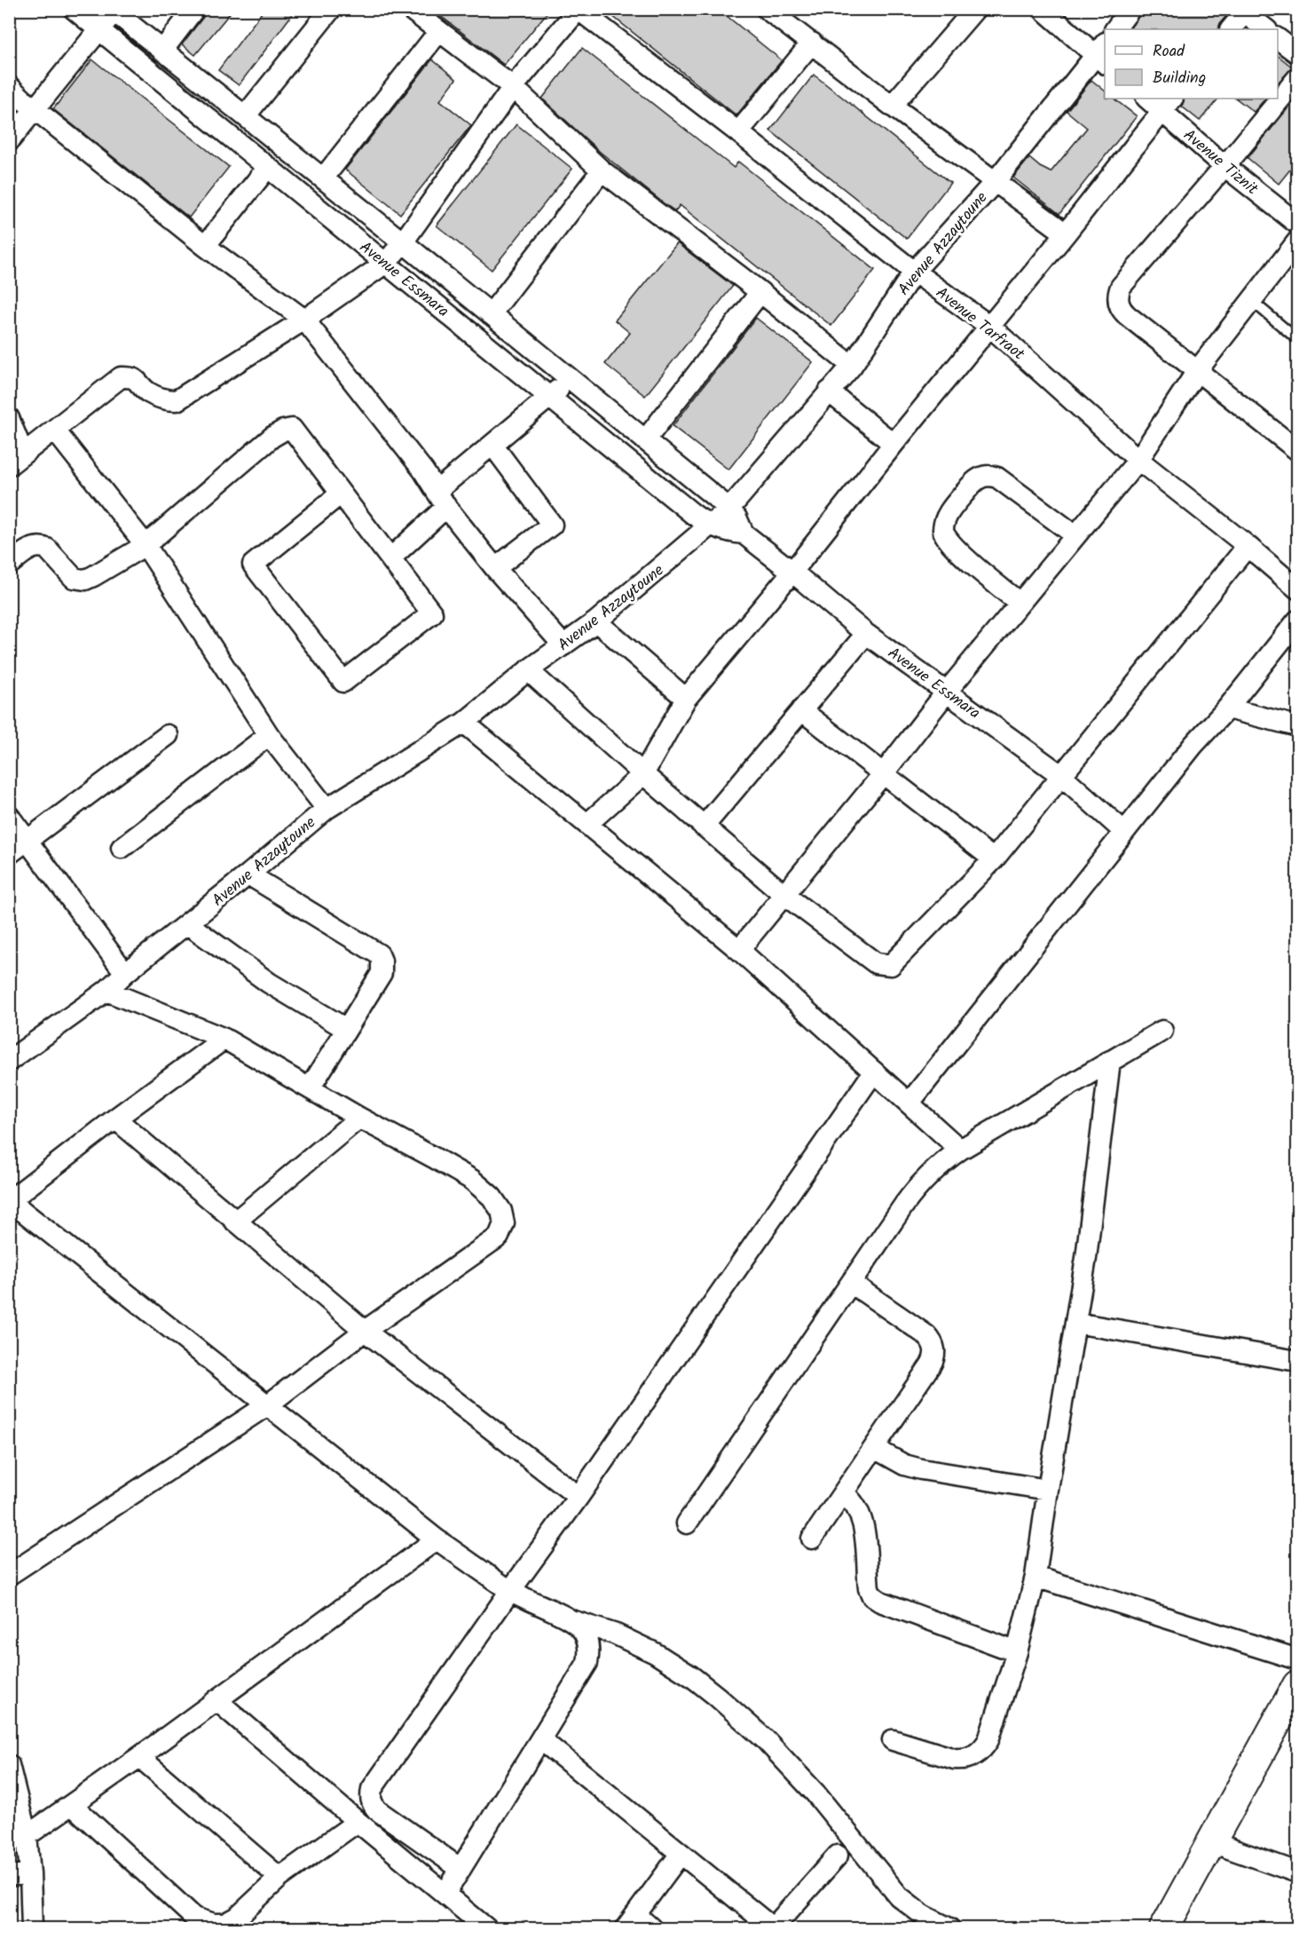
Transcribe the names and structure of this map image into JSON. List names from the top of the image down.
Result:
{
  "streets": {
    "street": [
      "Avenue Tiznit",
      "Avenue Azzaytoune",
      "Avenue Essmara",
      "Avenue Tarfraot"
    ]
  },
  "crossings": [
    ["Avenue Azzaytoune", "Avenue Essmara"],
    ["Avenue Azzaytoune", "Avenue Tarfraot"]
  ],
  "legend": ["Road", "Building"]
}
